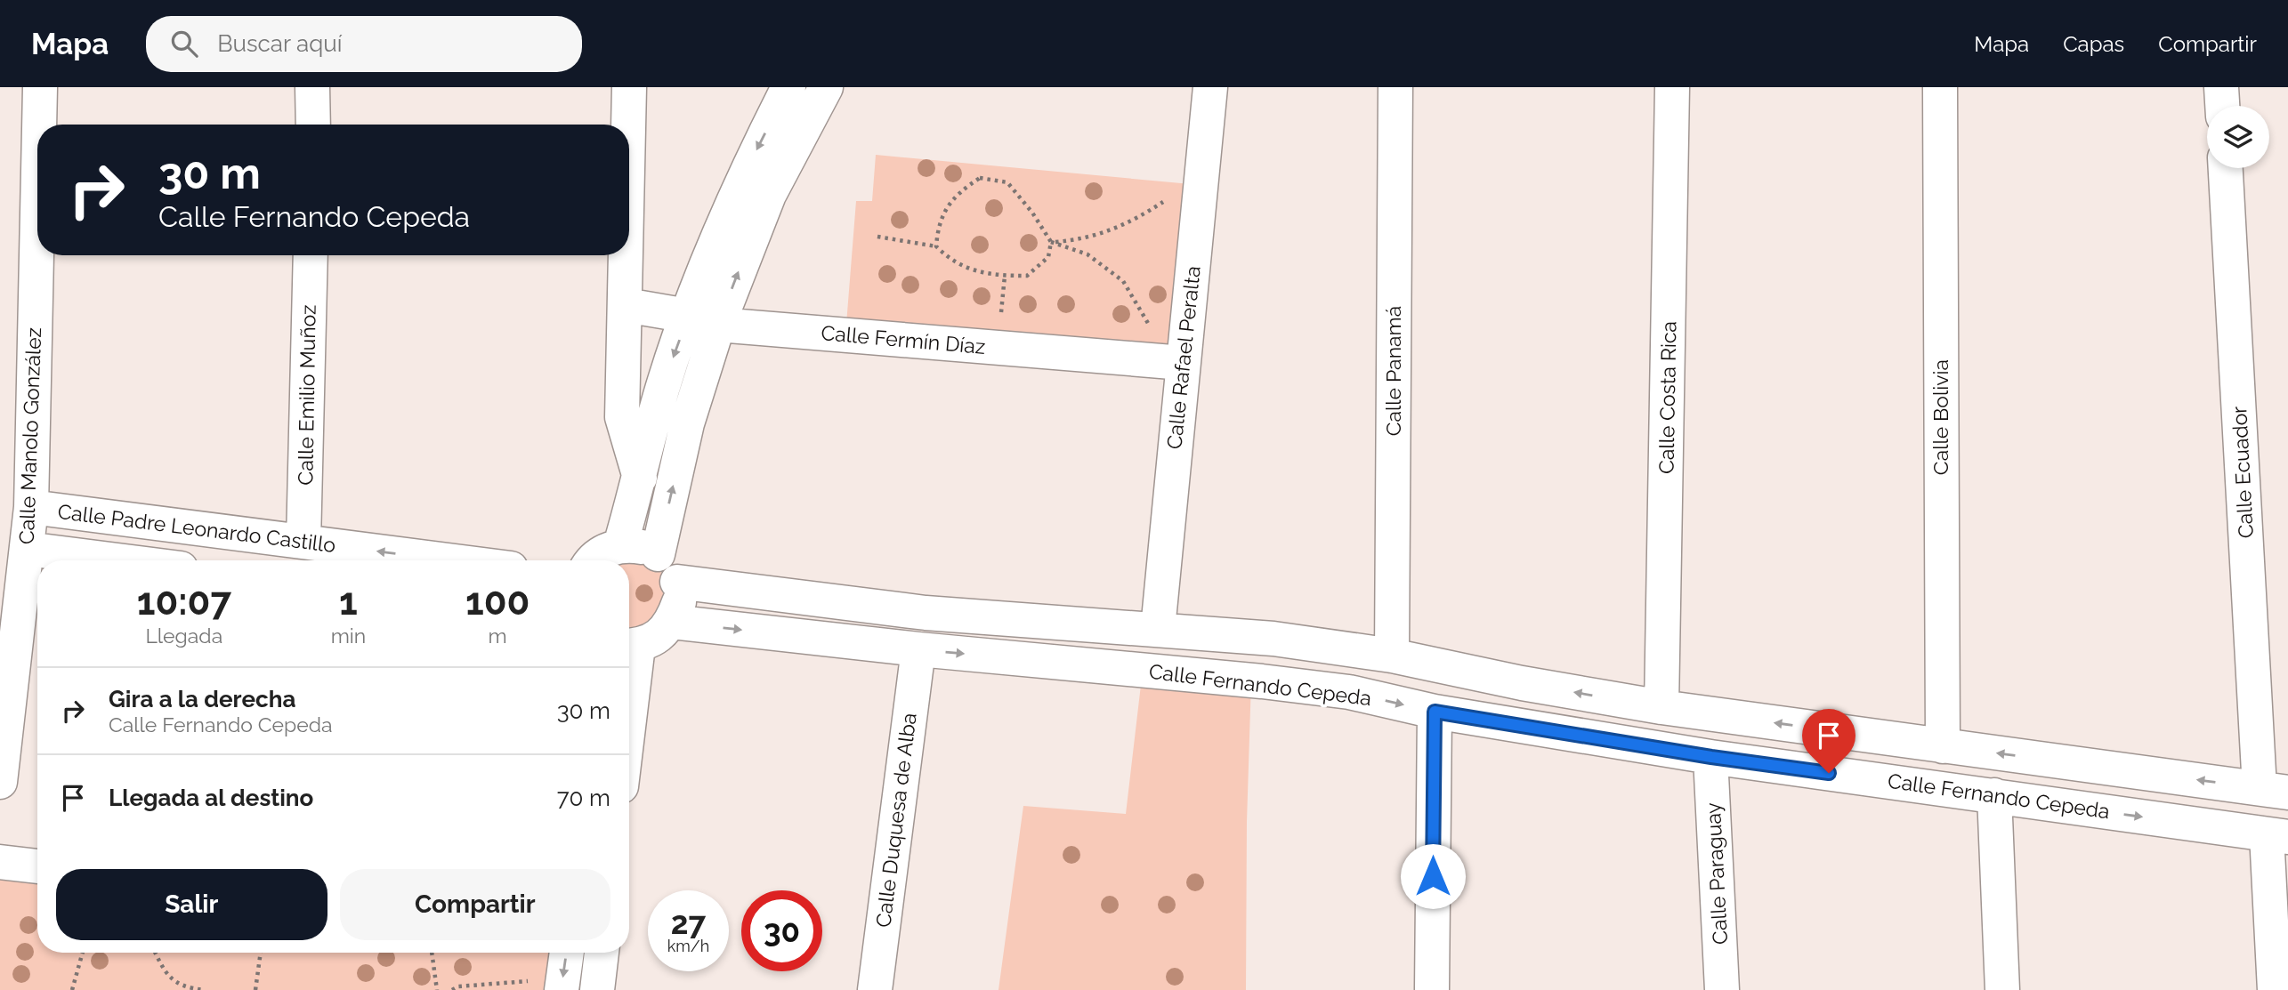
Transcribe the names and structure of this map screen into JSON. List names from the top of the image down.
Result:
{
  "streets": {
    "street": [
      "Calle Fermín Díaz",
      "Calle Rafael Peralta",
      "Calle Panamá",
      "Calle Emilio Muñoz",
      "Calle Costa Rica",
      "Calle Bolivia",
      "Calle Manolo González",
      "Calle Ecuador",
      "Calle Padre Leonardo Castillo",
      "Calle Fernando Cepeda",
      "Calle Duquesa de Alba",
      "Calle Paraguay"
    ]
  },
  "crossings": [
    ["Calle Fermín Díaz", "Calle Rafael Peralta"],
    ["Calle Rafael Peralta", "Calle Fernando Cepeda"],
    ["Calle Panamá", "Calle Fernando Cepeda"],
    ["Calle Emilio Muñoz", "Calle Padre Leonardo Castillo"],
    ["Calle Costa Rica", "Calle Fernando Cepeda"],
    ["Calle Bolivia", "Calle Fernando Cepeda"],
    ["Calle Manolo González", "Calle Padre Leonardo Castillo"],
    ["Calle Ecuador", "Calle Fernando Cepeda"],
    ["Calle Fernando Cepeda", "Calle Duquesa de Alba"],
    ["Calle Fernando Cepeda", "Calle Paraguay"]
  ],
  "page": {
    "header": "Mapa",
    "search": "Buscar aquí",
    "nav": ["Mapa", "Capas", "Compartir"],
    "turn": ["30 m", "Calle Fernando Cepeda"],
    "eta": [
      "10:07",
      "Llegada",
      "1",
      "min",
      "100",
      "m"
    ],
    "list": [
      {
        "name": "Gira a la derecha",
        "note": "Calle Fernando Cepeda",
        "value": "30 m"
      },
      {
        "name": "Llegada al destino",
        "value": "70 m"
      }
    ],
    "buttons": ["Salir", "Compartir"],
    "speed": "27 km/h",
    "limit": "30"
  }
}
